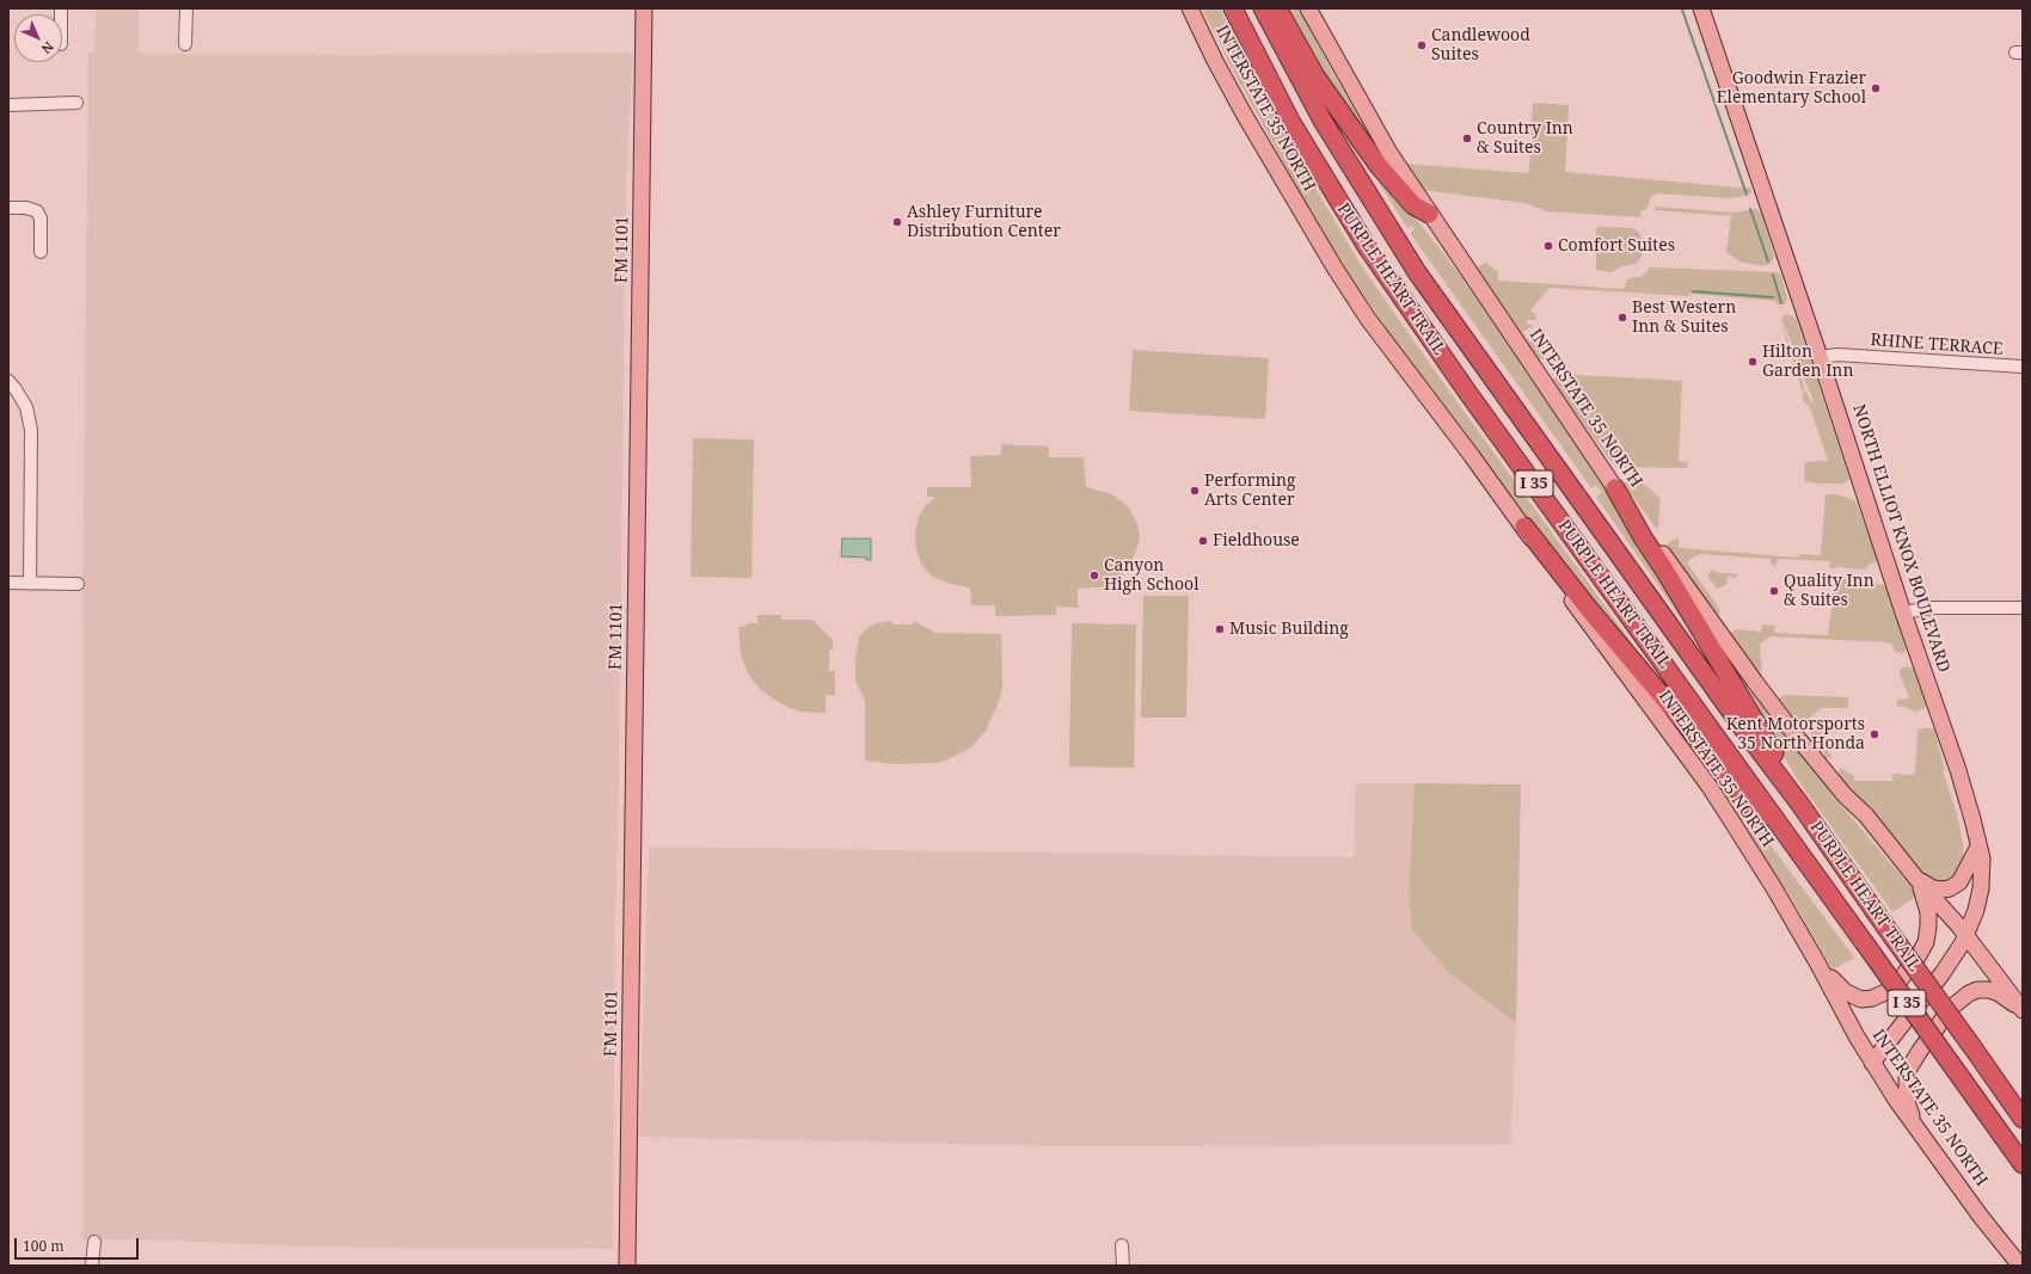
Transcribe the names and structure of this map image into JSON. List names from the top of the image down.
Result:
{
  "streets": {
    "highway": ["PURPLE HEART TRAIL", "I 35"],
    "main road": ["INTERSTATE 35 NORTH", "FM 1101", "NORTH ELLIOT KNOX BOULEVARD"],
    "street": ["RHINE TERRACE"]
  },
  "crossings": [
    ["INTERSTATE 35 NORTH", "NORTH ELLIOT KNOX BOULEVARD"],
    ["RHINE TERRACE", "NORTH ELLIOT KNOX BOULEVARD"]
  ],
  "places": [
    "Candlewood Suites",
    "Goodwin Frazier Elementary School",
    "Country Inn & Suites",
    "Ashley Furniture Distribution Center",
    "Comfort Suites",
    "Best Western Inn & Suites",
    "Hilton Garden Inn",
    "Performing Arts Center",
    "Fieldhouse",
    "Canyon High School",
    "Quality Inn & Suites",
    "Music Building",
    "Kent Motorsports 35 North Honda"
  ],
  "scale_bar": "100 m",
  "north": "bottom right"
}
